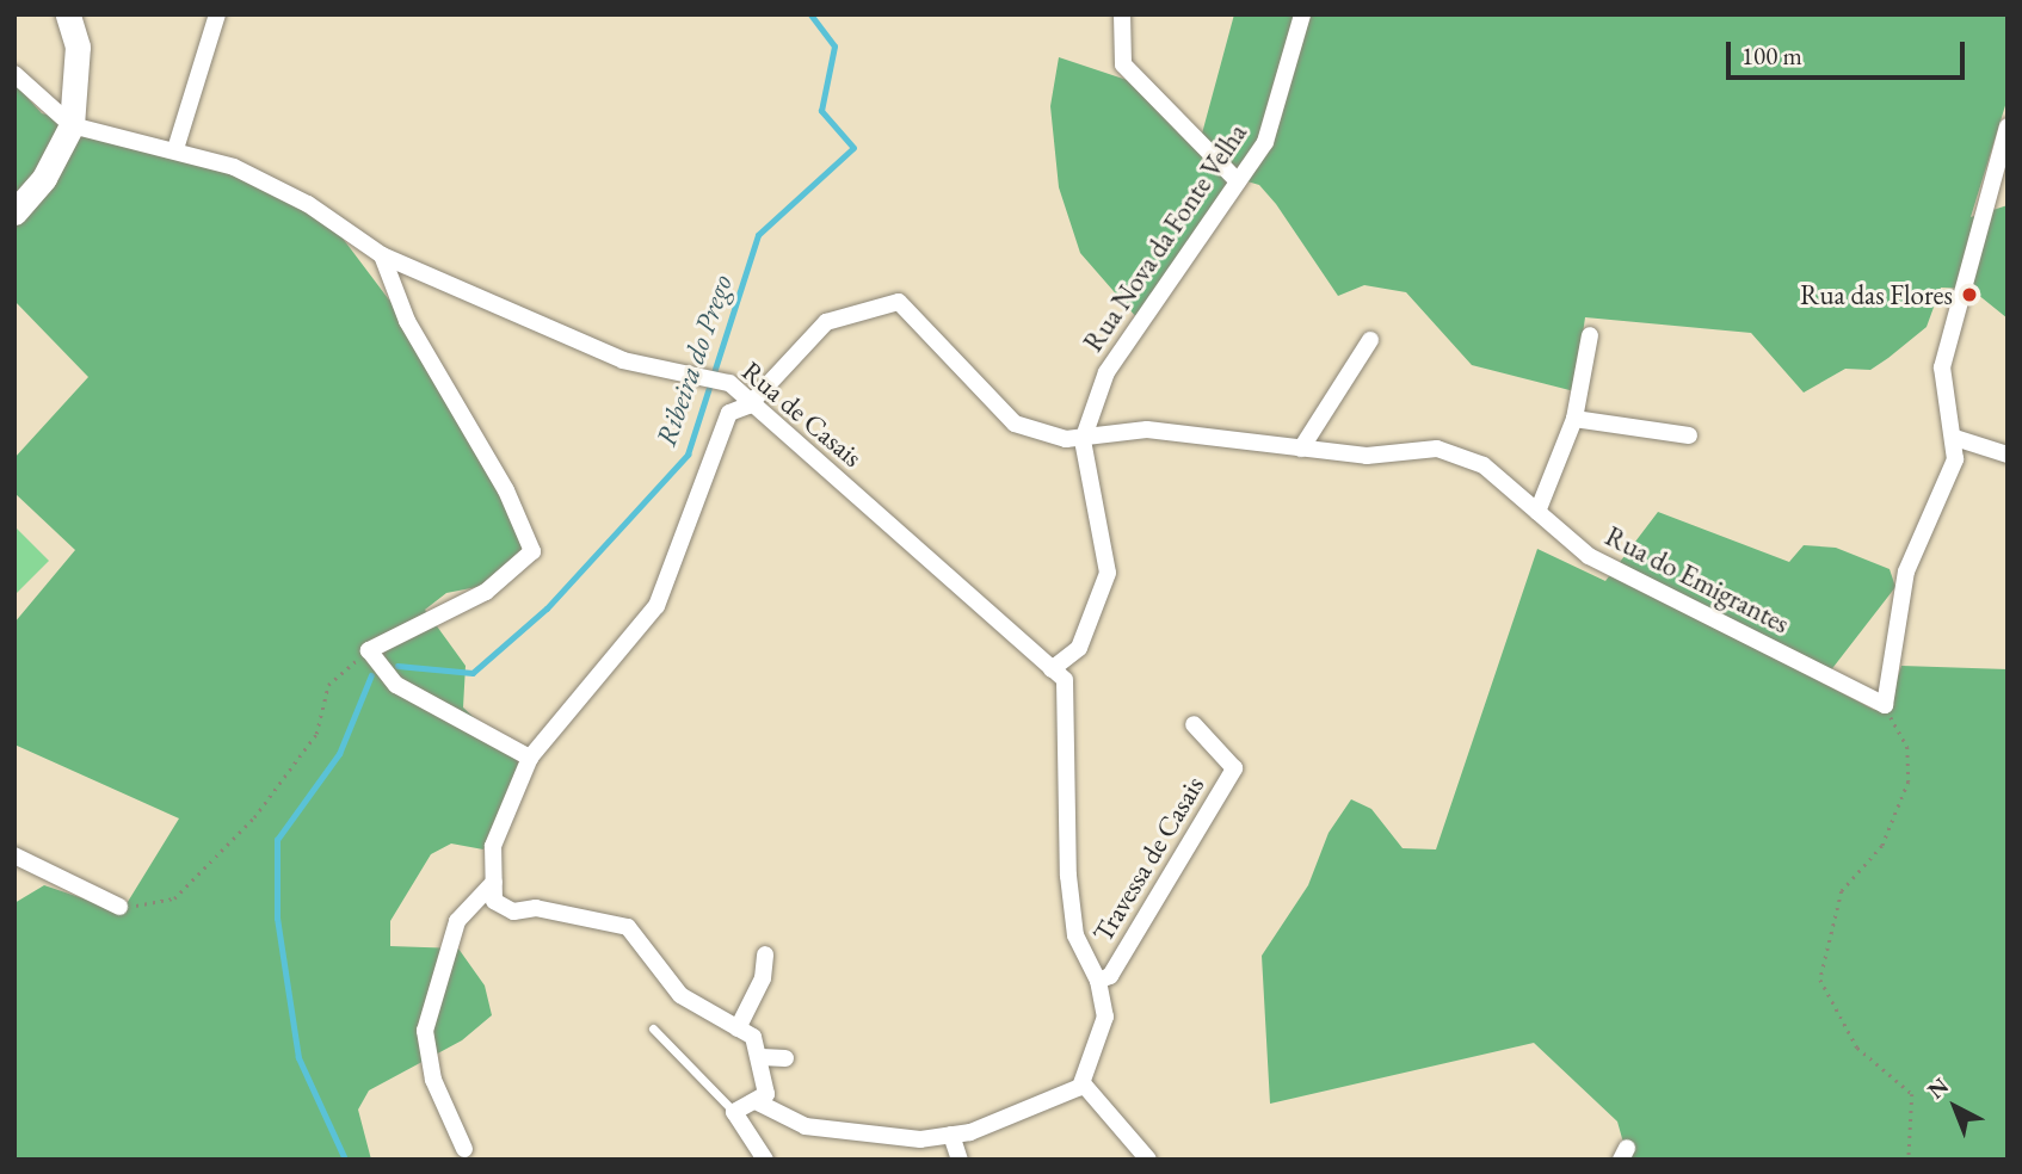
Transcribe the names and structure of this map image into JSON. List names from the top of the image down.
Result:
{
  "streets": {
    "street": [
      "Rua Nova da Fonte Velha",
      "Rua de Casais",
      "Rua do Emigrantes",
      "Travessa de Casais"
    ]
  },
  "crossings": [
    ["Rua Nova da Fonte Velha", "Rua do Emigrantes"],
    ["Rua de Casais", "Travessa de Casais"]
  ],
  "water": ["Ribeira do Prego"],
  "places": ["Rua das Flores"],
  "scale_bar": "100 m",
  "north": "top left"
}
